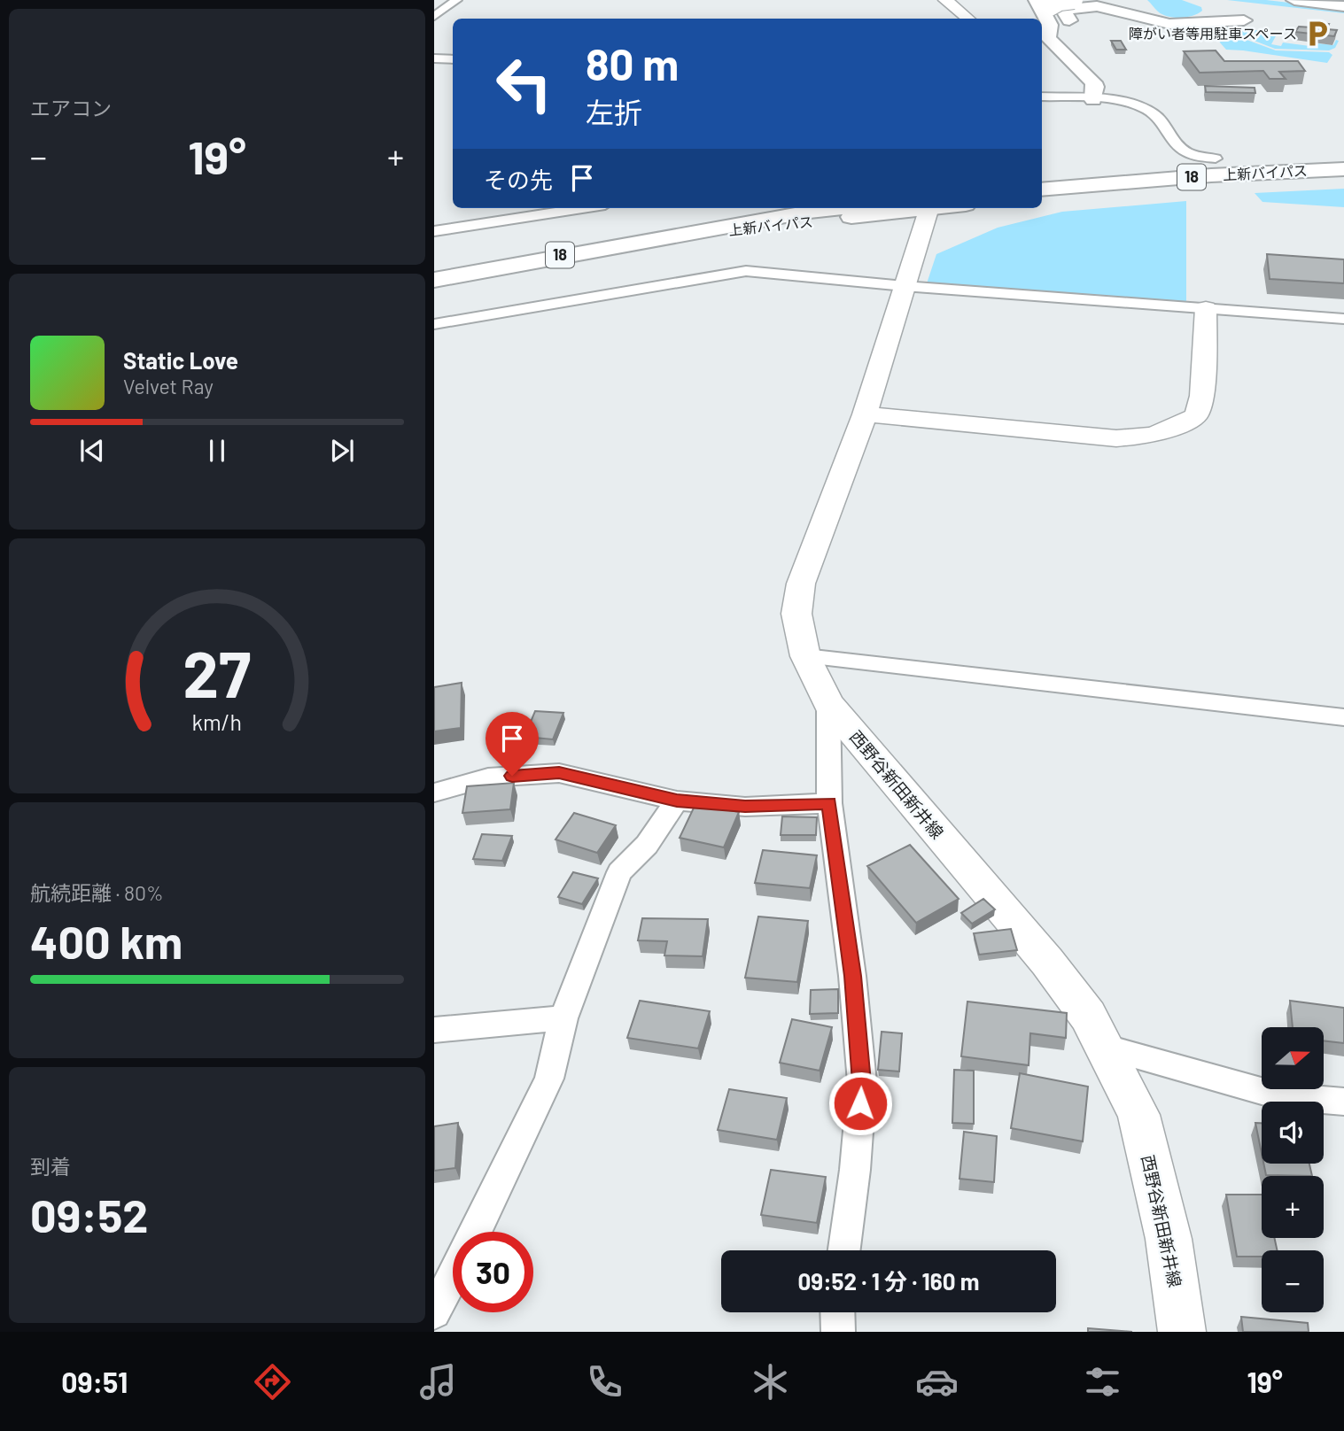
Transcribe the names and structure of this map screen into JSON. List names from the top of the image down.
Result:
{
  "streets": {
    "highway": ["上新バイパス", "18"],
    "main road": ["西野谷新田新井線"]
  },
  "places": {
    "parking": ["障がい者等用駐車スペース"]
  },
  "north": "right",
  "page": {
    "tile": [
      "エアコン",
      ["航続距離 · 80%", "400 km"],
      ["到着", "09:52"]
    ],
    "turn": ["80 m", "左折"],
    "heat": ["−", "19°", "+"],
    "then": "その先",
    "song": ["Static Love", "Velvet Ray"],
    "map_buttons": ["+", "−"],
    "limit": "30",
    "trip": "09:52 · 1 分 · 160 m",
    "tabs": ["09:51", "19°"],
    "gauge": ["27", "km/h"]
  }
}
